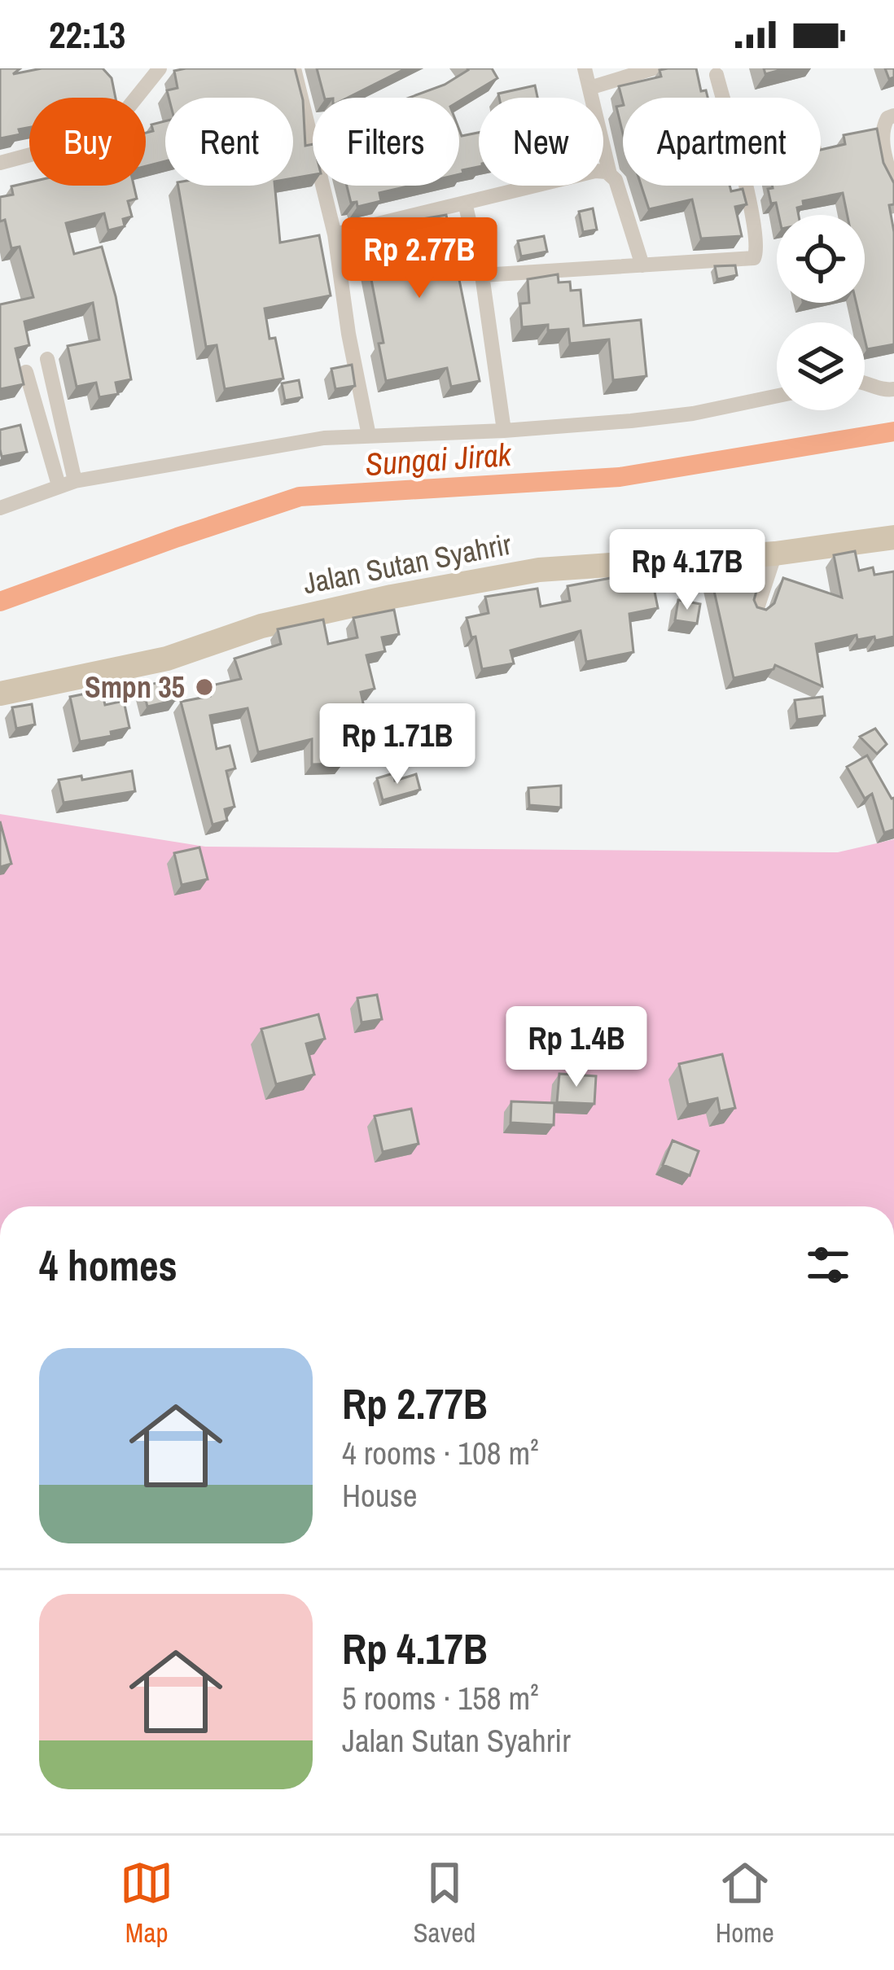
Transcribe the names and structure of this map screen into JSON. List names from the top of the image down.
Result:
{
  "streets": {
    "main road": ["Jalan Sutan Syahrir"]
  },
  "water": ["Sungai Jirak"],
  "places": ["Smpn 35"],
  "page": {
    "status": "22:13",
    "chip": [
      "Buy",
      "Rent",
      "Filters",
      "New",
      "Apartment"
    ],
    "price": [
      "Rp 2.77B",
      "Rp 4.17B",
      "Rp 1.71B",
      "Rp 1.4B"
    ],
    "heading": "4 homes",
    "list": [
      {
        "name": "Rp 2.77B",
        "note": "4 rooms · 108 m² · House"
      },
      {
        "name": "Rp 4.17B",
        "note": "5 rooms · 158 m² · Jalan Sutan Syahrir"
      }
    ],
    "tabs": ["Map", "Saved", "Home"]
  }
}
